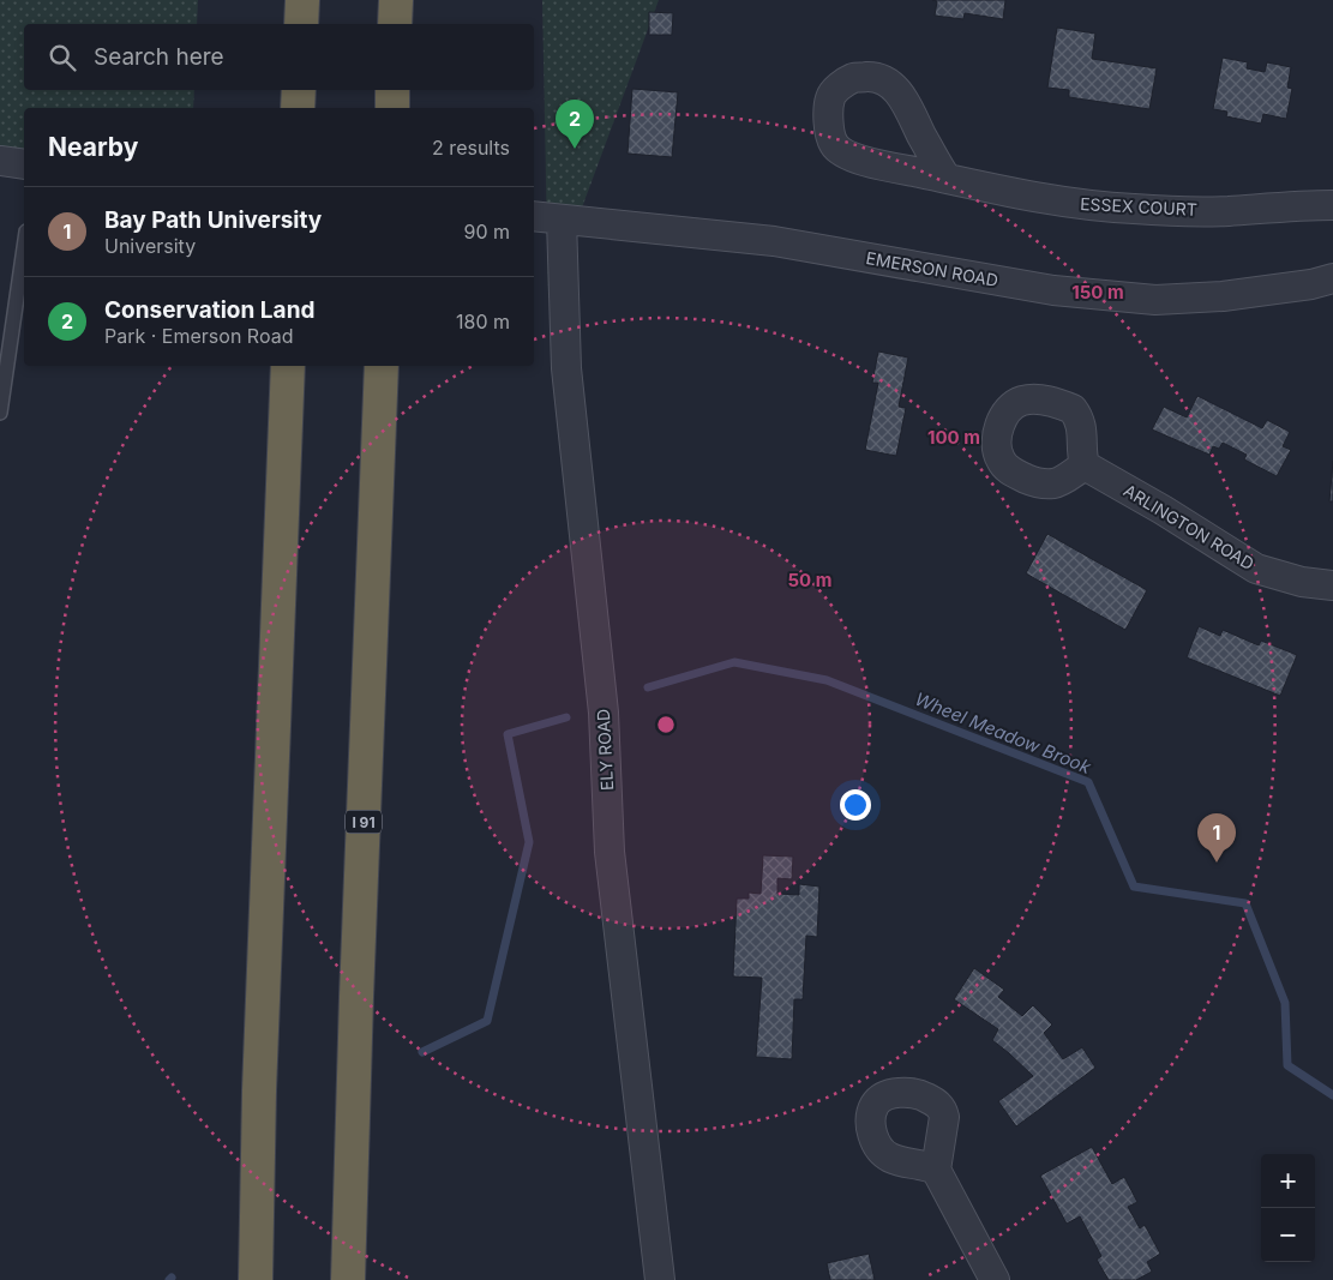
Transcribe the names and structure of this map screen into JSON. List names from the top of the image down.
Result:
{
  "streets": {
    "highway": ["I 91"],
    "street": [
      "ESSEX COURT",
      "EMERSON ROAD",
      "ARLINGTON ROAD",
      "ELY ROAD"
    ]
  },
  "crossings": [
    ["EMERSON ROAD", "ELY ROAD"]
  ],
  "water": ["Wheel Meadow Brook"],
  "page": {
    "search": "Search here",
    "pins": ["2", "1"],
    "heading": ["Nearby", "2 results"],
    "list": [
      {
        "mark": "1",
        "name": "Bay Path University",
        "note": "University",
        "value": "90 m"
      },
      {
        "mark": "2",
        "name": "Conservation Land",
        "note": "Park · Emerson Road",
        "value": "180 m"
      }
    ],
    "map_buttons": ["+", "−"]
  },
  "rings": ["150 m", "100 m", "50 m"]
}
